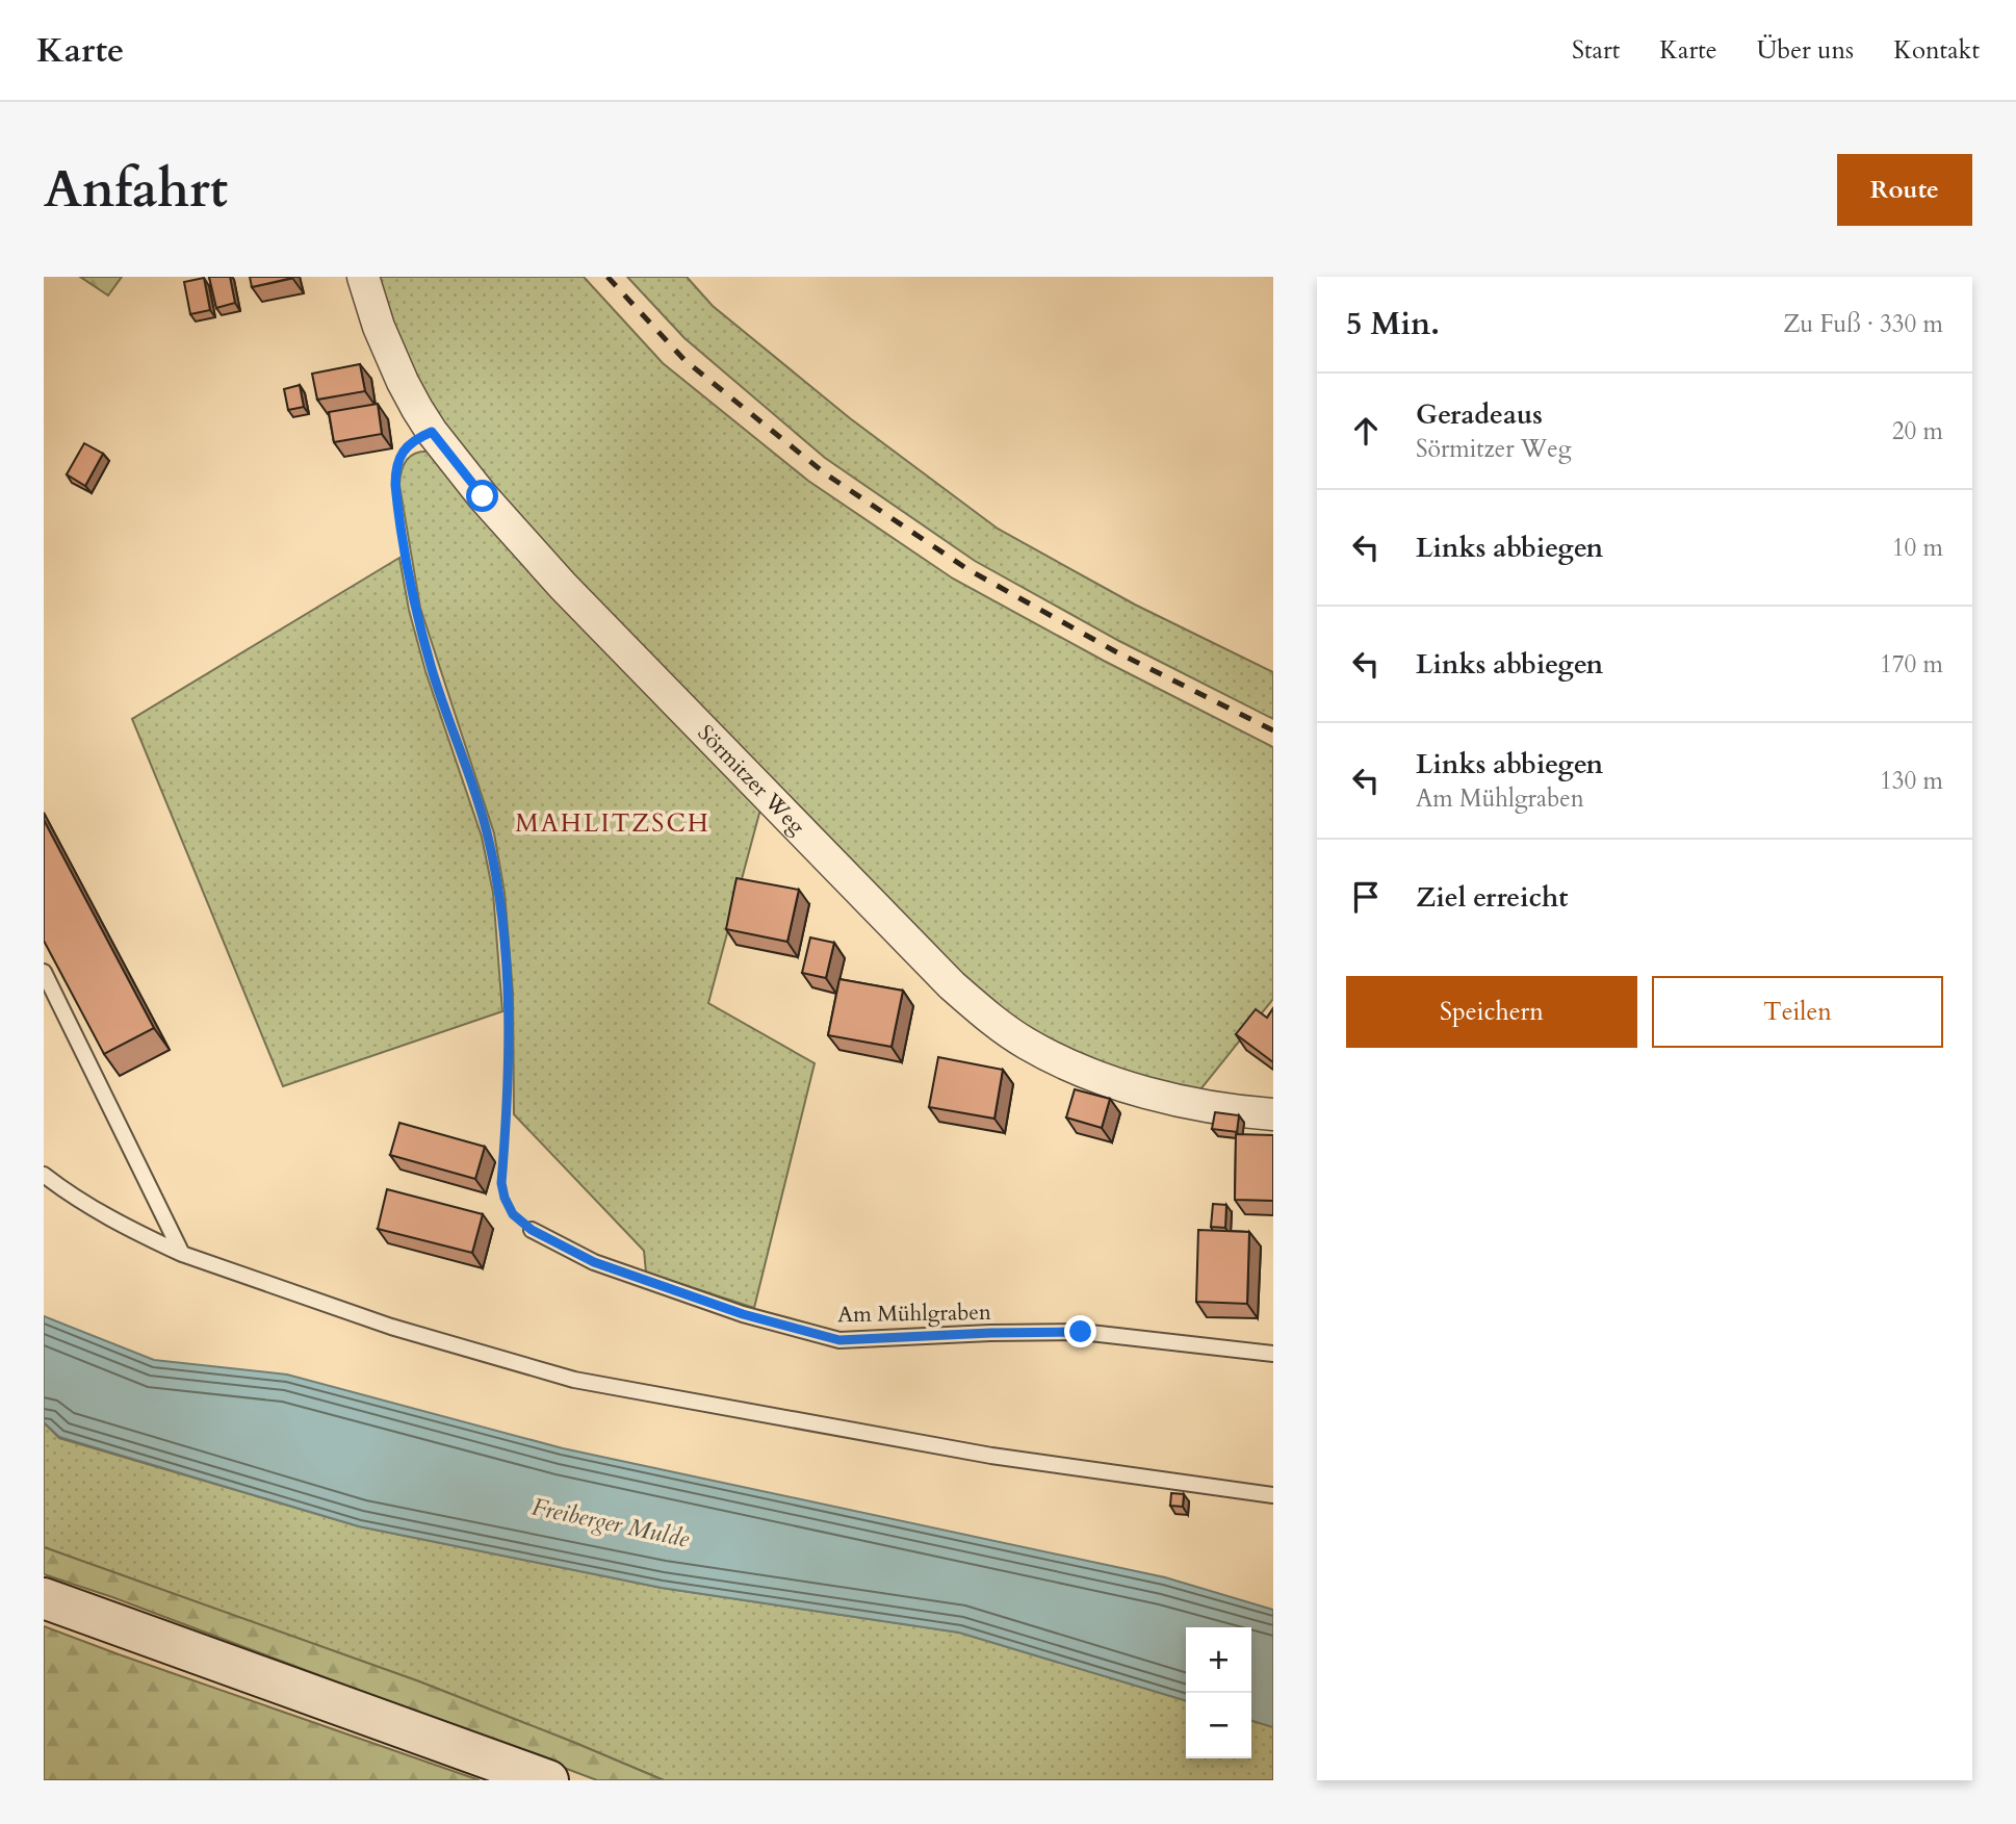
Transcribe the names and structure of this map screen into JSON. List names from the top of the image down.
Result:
{
  "streets": {
    "street": ["Sörmitzer Weg"],
    "lane": ["Am Mühlgraben"]
  },
  "districts": ["MAHLITZSCH"],
  "water": ["Freiberger Mulde"],
  "page": {
    "header": "Karte",
    "nav": [
      "Start",
      "Karte",
      "Über uns",
      "Kontakt"
    ],
    "buttons": [
      "Route",
      ["Speichern", "Teilen"]
    ],
    "title": "Anfahrt",
    "heading": ["5 Min.", "Zu Fuß · 330 m"],
    "list": [
      ["Geradeaus", "Sörmitzer Weg", "20 m"],
      ["Links abbiegen", "10 m"],
      ["Links abbiegen", "170 m"],
      ["Links abbiegen", "Am Mühlgraben", "130 m"],
      "Ziel erreicht"
    ],
    "map_buttons": ["+", "−"]
  }
}
